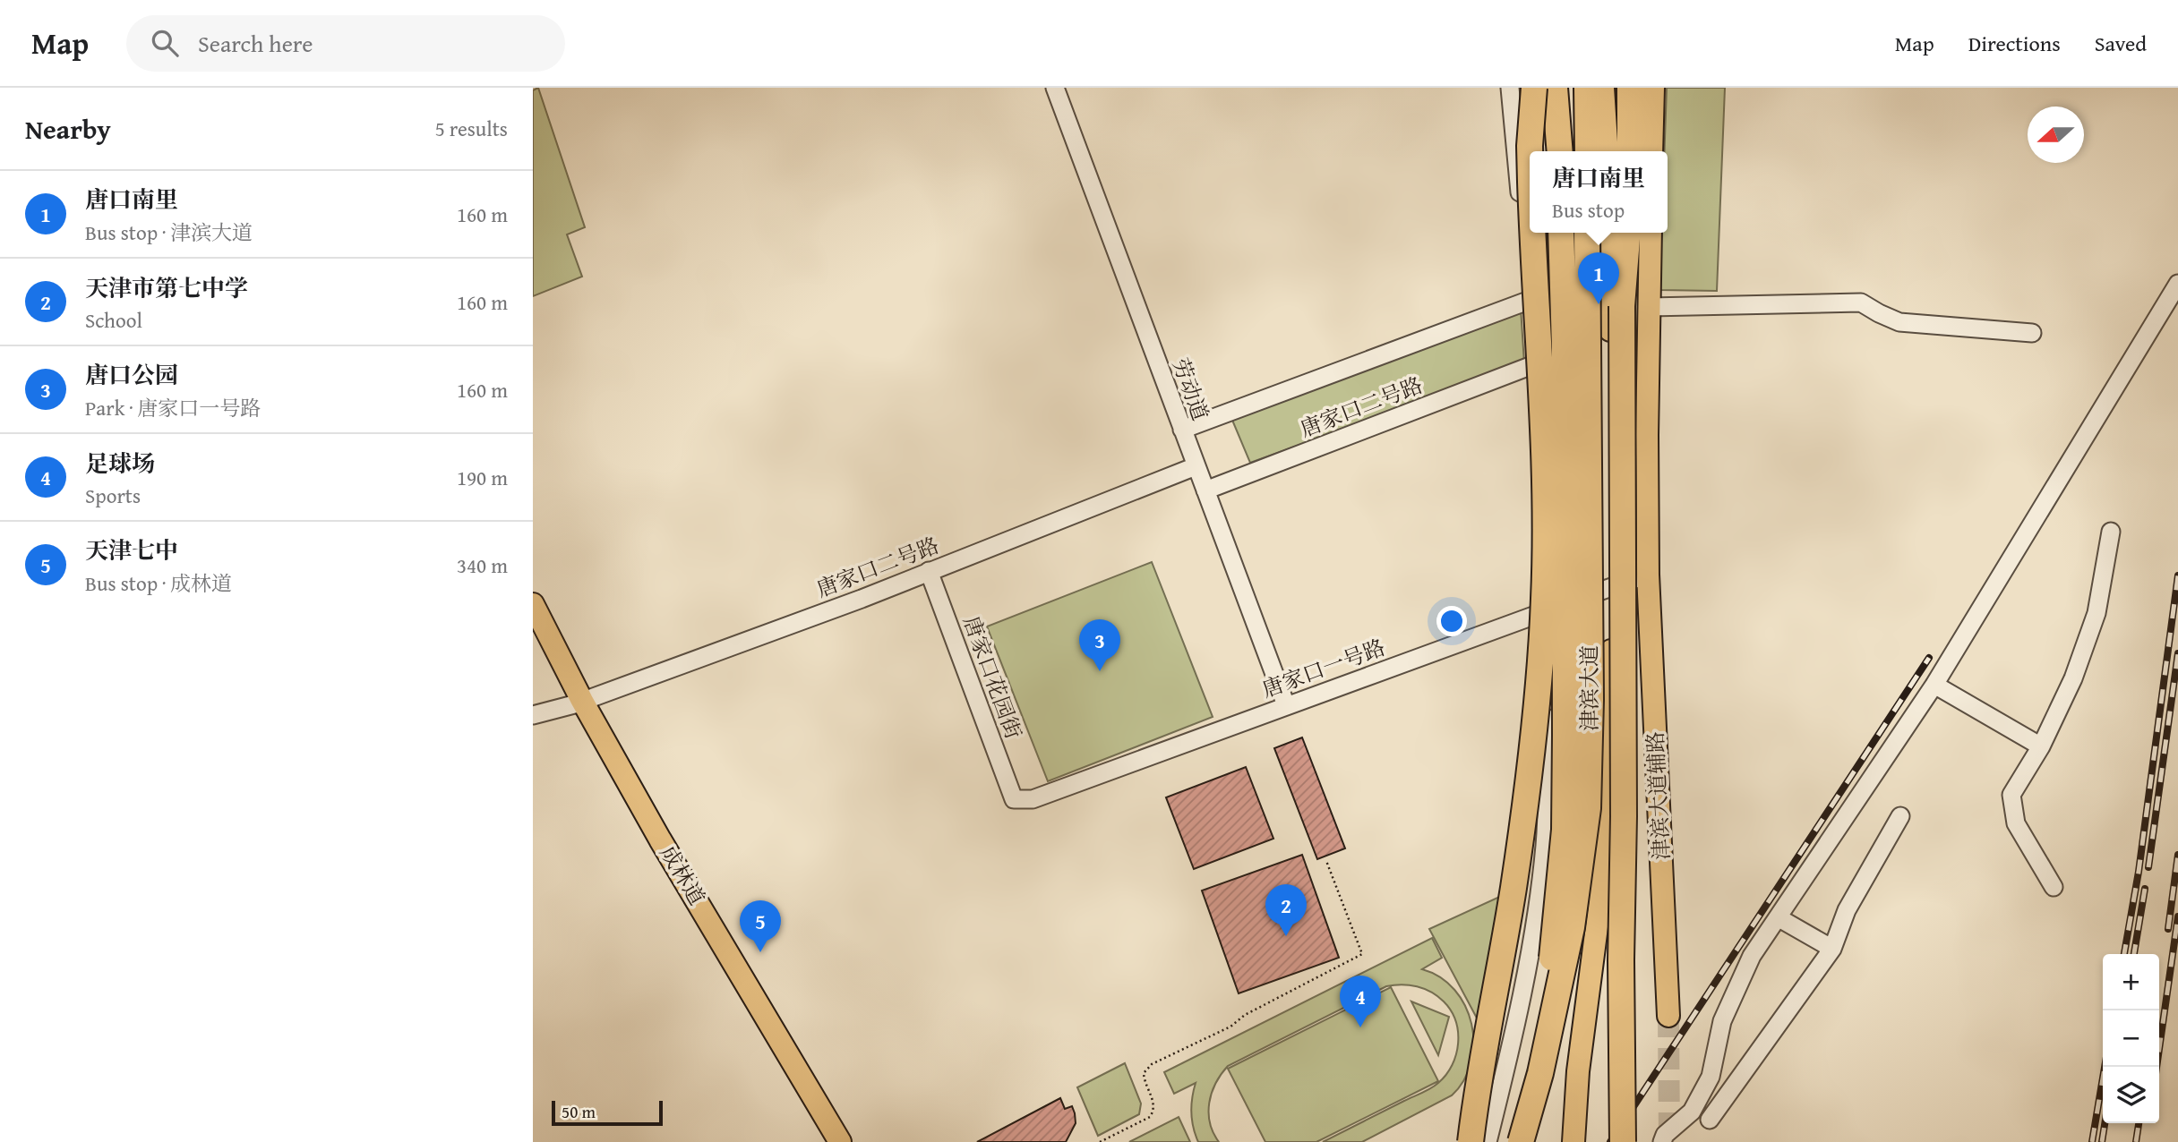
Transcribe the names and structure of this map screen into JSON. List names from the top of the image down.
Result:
{
  "streets": {
    "highway": ["津滨大道"],
    "main road": ["津滨大道辅路", "成林道"],
    "street": [
      "劳动道",
      "唐家口二号路",
      "唐家口一号路",
      "唐家口花园街"
    ]
  },
  "crossings": [
    ["劳动道", "唐家口二号路"],
    ["劳动道", "唐家口一号路"],
    ["唐家口二号路", "唐家口花园街"],
    ["唐家口二号路", "成林道"],
    ["唐家口一号路", "唐家口花园街"],
    ["唐家口一号路", "津滨大道辅路"]
  ],
  "scale_bar": "50 m",
  "north": "left",
  "page": {
    "header": "Map",
    "search": "Search here",
    "nav": ["Map", "Directions", "Saved"],
    "heading": ["Nearby", "5 results"],
    "popup": ["唐口南里", "Bus stop"],
    "list": [
      {
        "mark": "1",
        "name": "唐口南里",
        "note": "Bus stop · 津滨大道",
        "value": "160 m"
      },
      {
        "mark": "2",
        "name": "天津市第七中学",
        "note": "School",
        "value": "160 m"
      },
      {
        "mark": "3",
        "name": "唐口公园",
        "note": "Park · 唐家口一号路",
        "value": "160 m"
      },
      {
        "mark": "4",
        "name": "足球场",
        "note": "Sports",
        "value": "190 m"
      },
      {
        "mark": "5",
        "name": "天津七中",
        "note": "Bus stop · 成林道",
        "value": "340 m"
      }
    ],
    "pins": [
      "1",
      "3",
      "2",
      "5",
      "4"
    ],
    "map_buttons": ["+", "−"],
    "scale": "50 m"
  }
}
